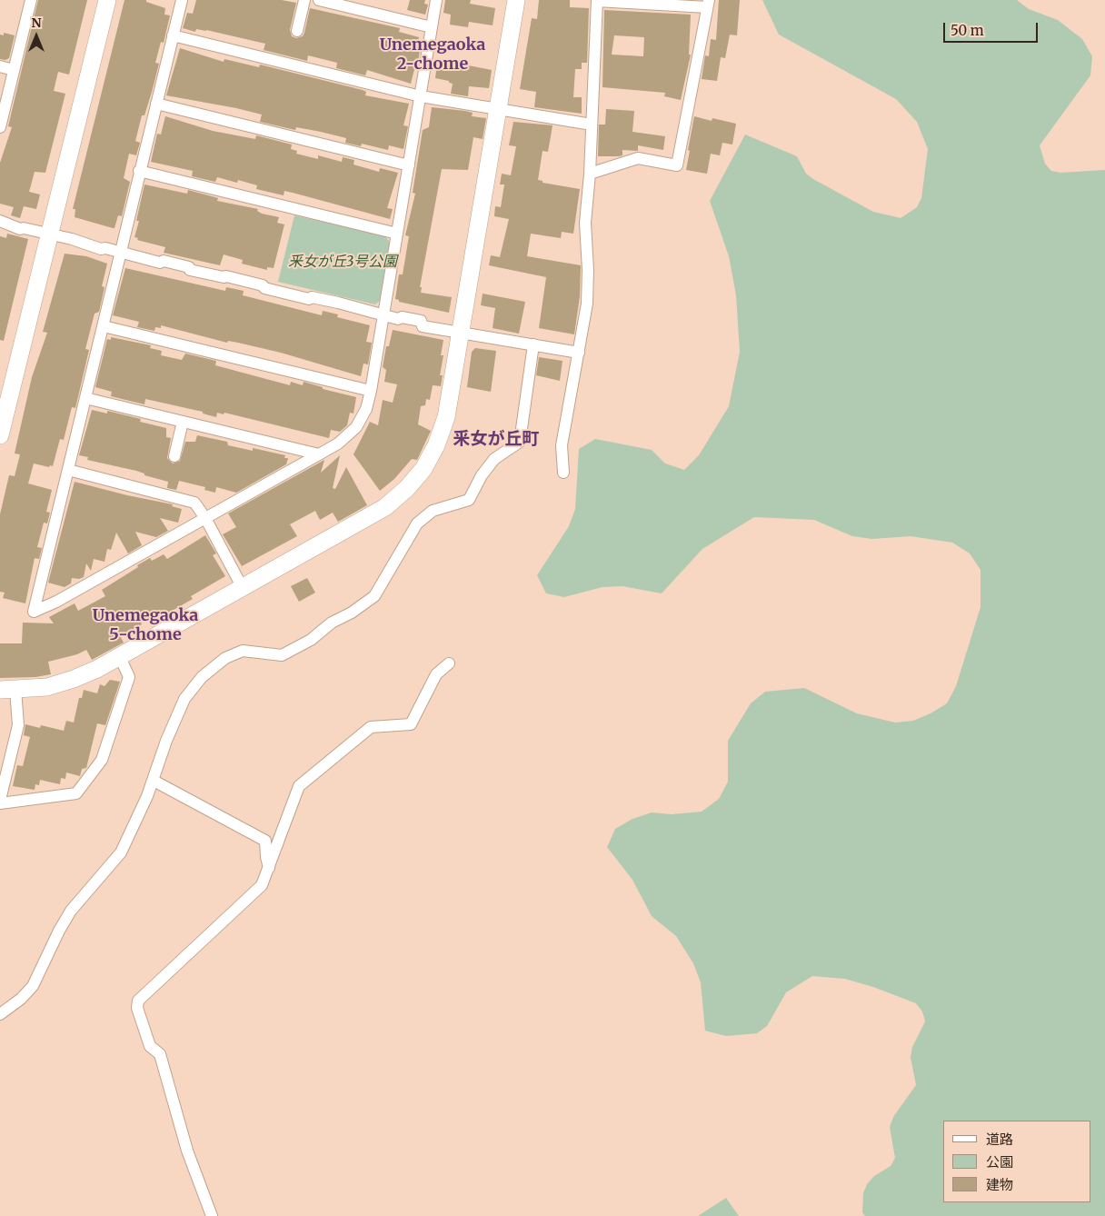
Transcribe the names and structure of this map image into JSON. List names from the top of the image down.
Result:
{
  "districts": ["Unemegaoka 2-chome", "釆女が丘町", "Unemegaoka 5-chome"],
  "parks": ["釆女が丘3号公園"],
  "legend": ["道路", "公園", "建物"],
  "scale_bar": "50 m",
  "north": "top"
}
